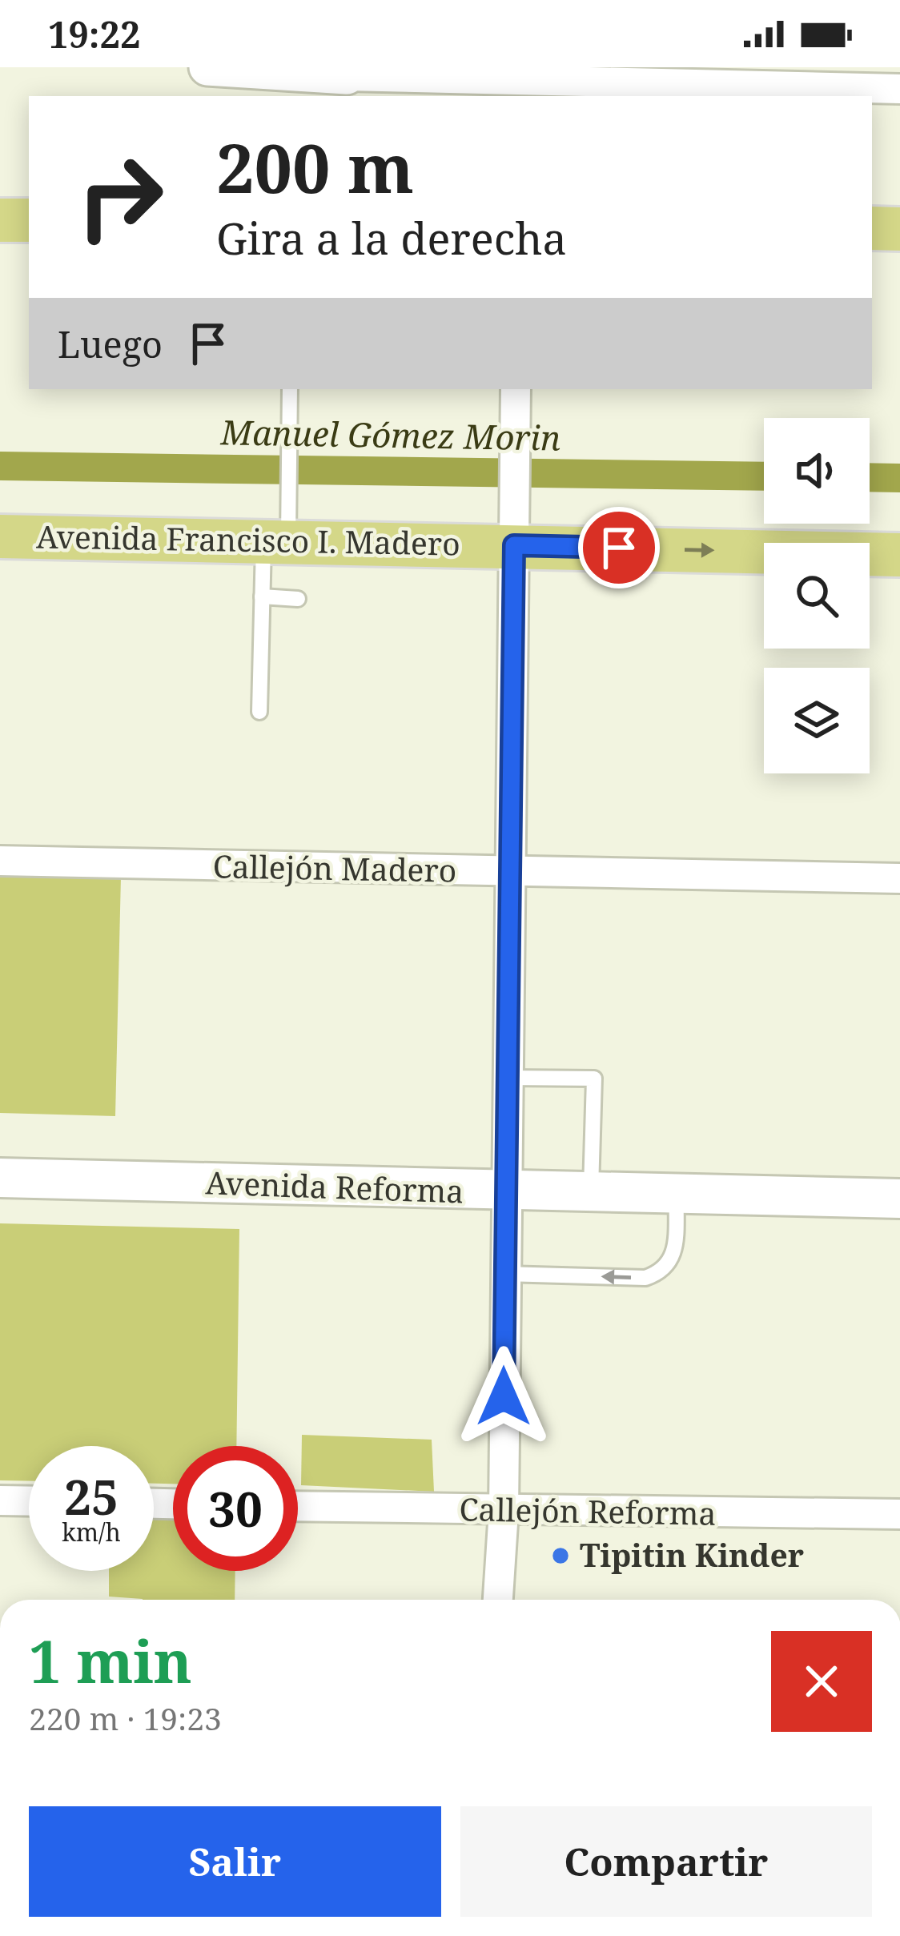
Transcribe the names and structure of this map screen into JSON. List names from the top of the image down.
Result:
{
  "streets": {
    "main road": ["Avenida Francisco I. Madero", "Avenida Reforma"],
    "street": ["Callejón Madero", "Callejón Reforma"]
  },
  "one_way": ["Avenida Francisco I. Madero"],
  "water": ["Manuel Gómez Morin"],
  "places": ["Tipitin Kinder"],
  "page": {
    "status": "19:22",
    "turn": ["200 m", "Gira a la derecha"],
    "then": "Luego",
    "speed": "25 km/h",
    "limit": "30",
    "heading": ["1 min", "220 m · 19:23"],
    "buttons": ["Salir", "Compartir"]
  }
}
